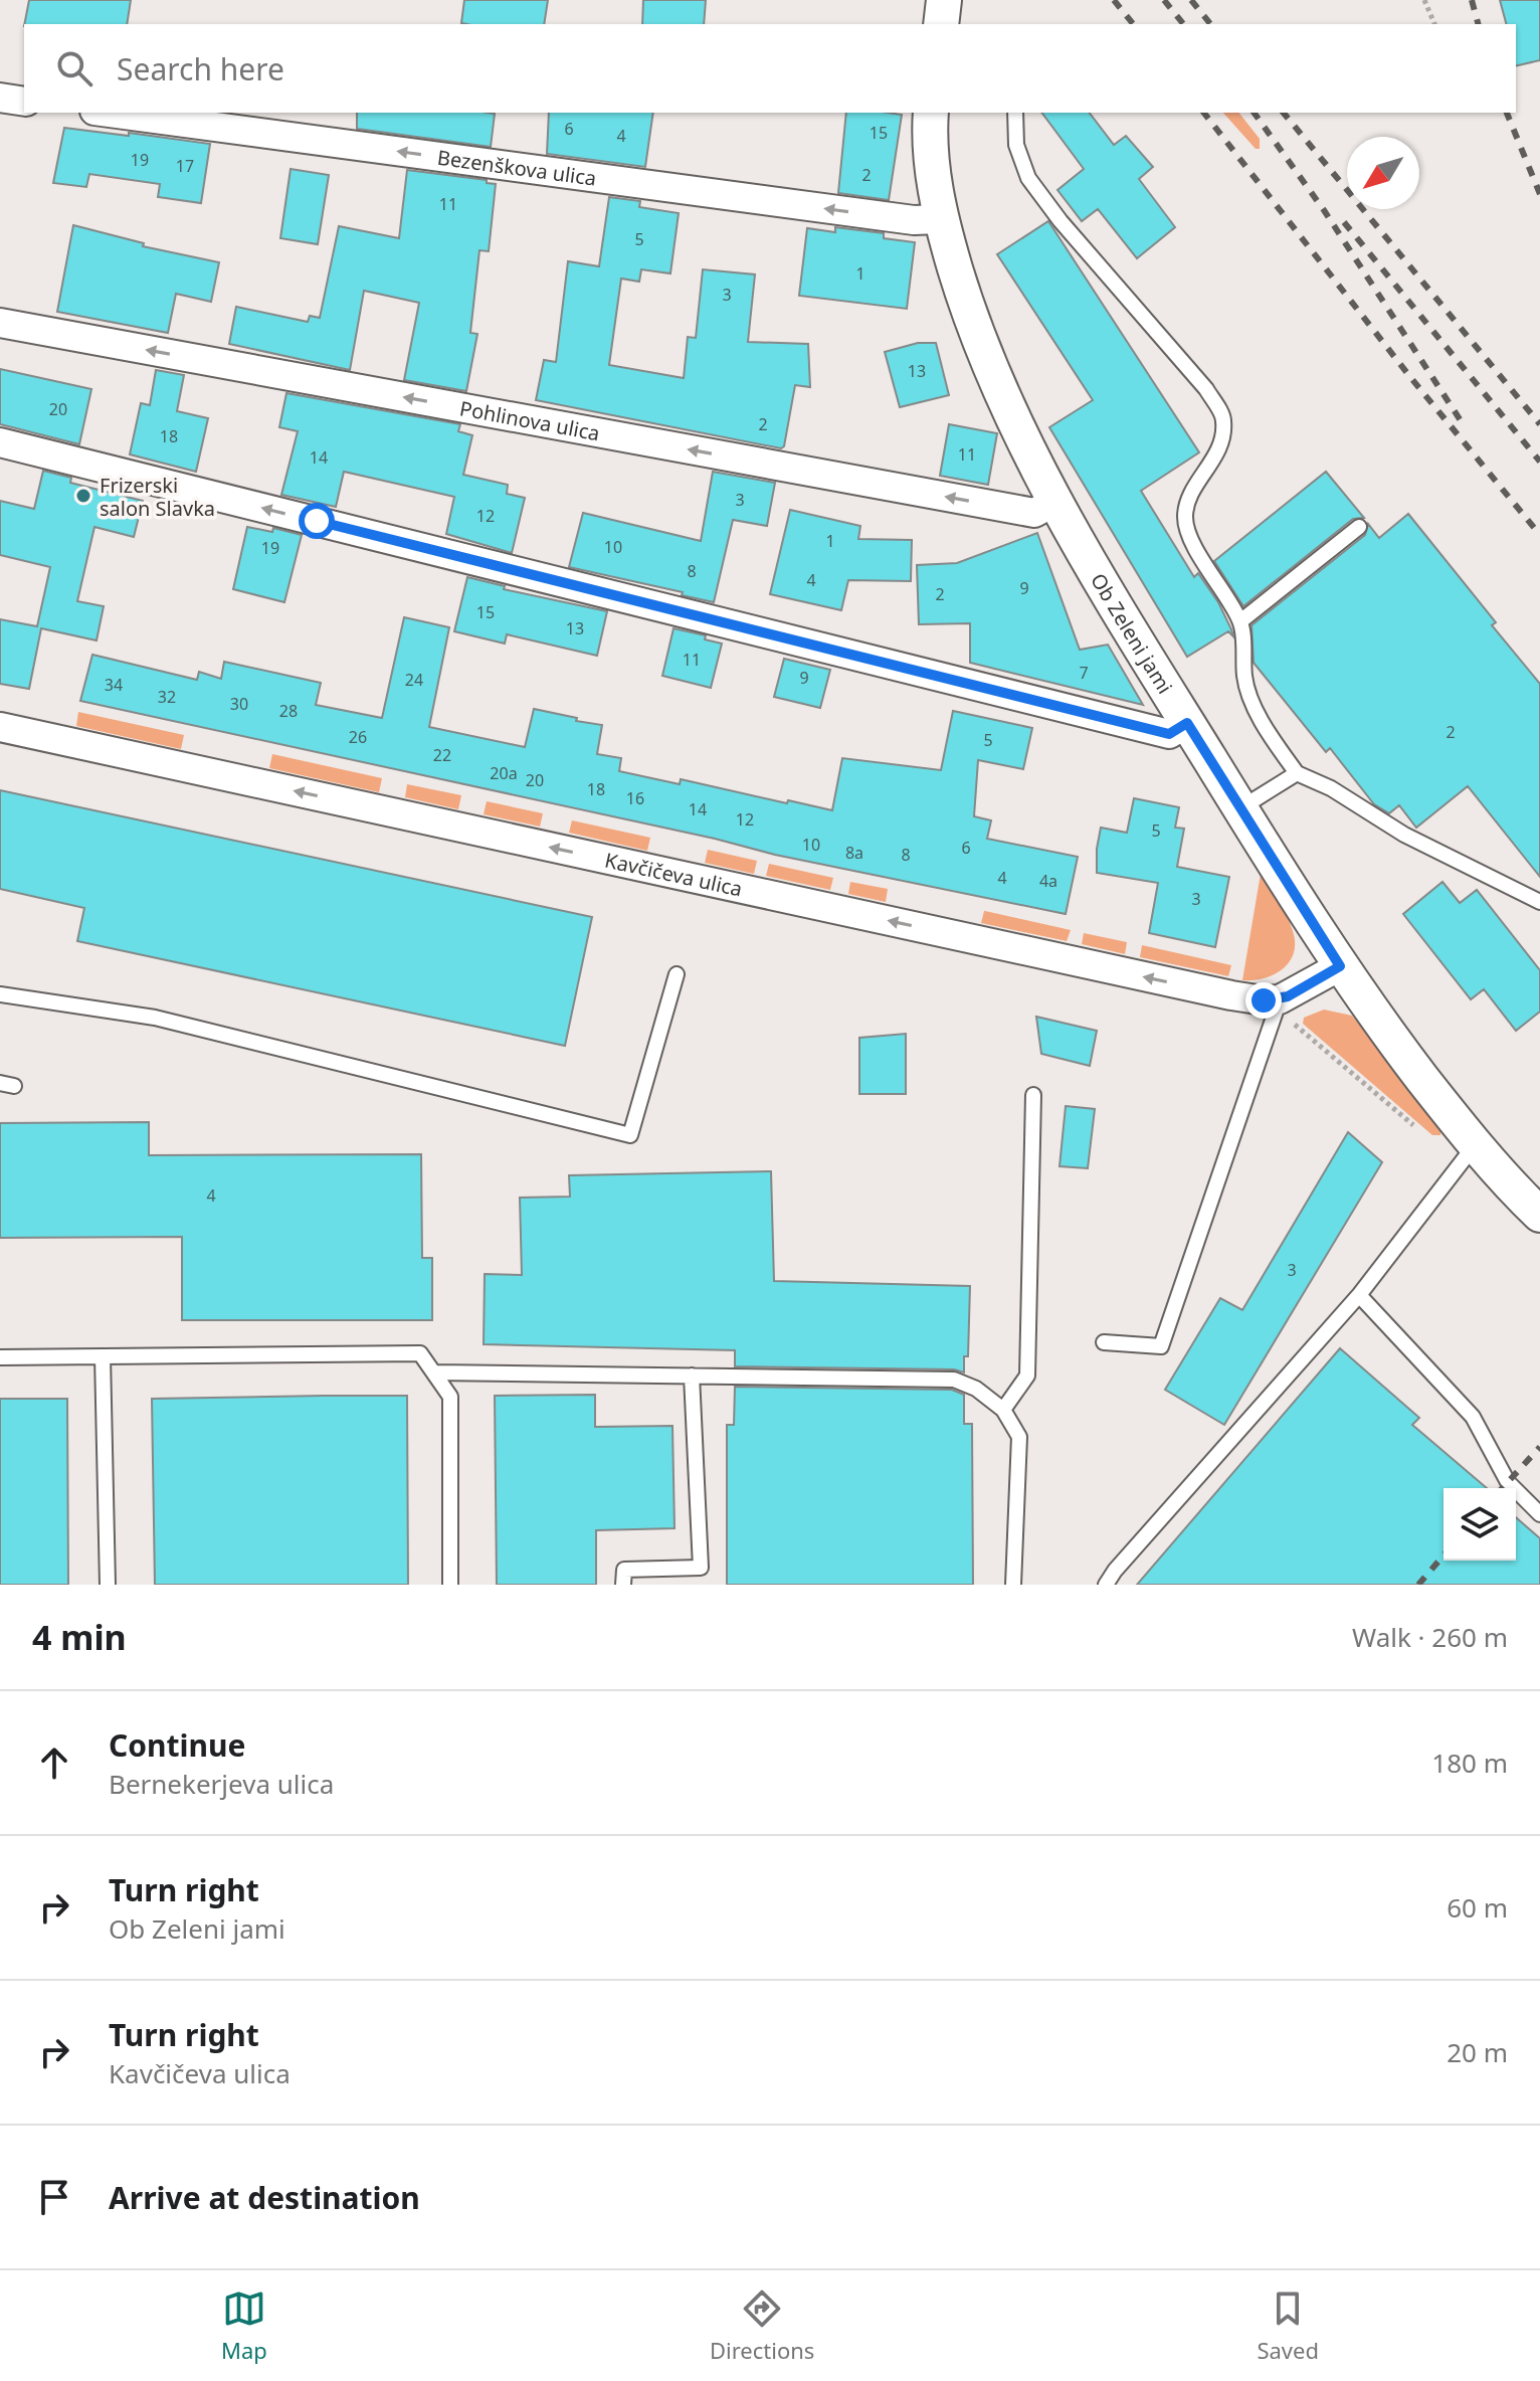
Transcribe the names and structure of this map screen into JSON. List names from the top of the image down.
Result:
{
  "streets": {
    "street": [
      "Bezenškova ulica",
      "Pohlinova ulica",
      "Ob Zeleni jami",
      "Kavčičeva ulica"
    ]
  },
  "crossings": [
    ["Bezenškova ulica", "Ob Zeleni jami"],
    ["Pohlinova ulica", "Ob Zeleni jami"]
  ],
  "one_way": ["Bezenškova ulica", "Kavčičeva ulica"],
  "places": ["Frizerski salon Slavka"],
  "house_numbers": [
    "6",
    "15",
    "4",
    "19",
    "17",
    "2",
    "11",
    "5",
    "1",
    "3",
    "13",
    "20",
    "2",
    "18",
    "11",
    "14",
    "3",
    "12",
    "1",
    "10",
    "19",
    "8",
    "4",
    "9",
    "2",
    "15",
    "13",
    "11",
    "7",
    "9",
    "24",
    "34",
    "32",
    "30",
    "28",
    "2",
    "26",
    "5",
    "22",
    "20a",
    "20",
    "18",
    "16",
    "14",
    "12",
    "5",
    "10",
    "6",
    "8a",
    "8",
    "4",
    "4a",
    "3",
    "4",
    "3"
  ],
  "north": "bottom left",
  "page": {
    "search": "Search here",
    "heading": ["4 min", "Walk · 260 m"],
    "list": [
      ["Continue", "Bernekerjeva ulica", "180 m"],
      ["Turn right", "Ob Zeleni jami", "60 m"],
      ["Turn right", "Kavčičeva ulica", "20 m"],
      "Arrive at destination"
    ],
    "nav": ["Map", "Directions", "Saved"]
  }
}
